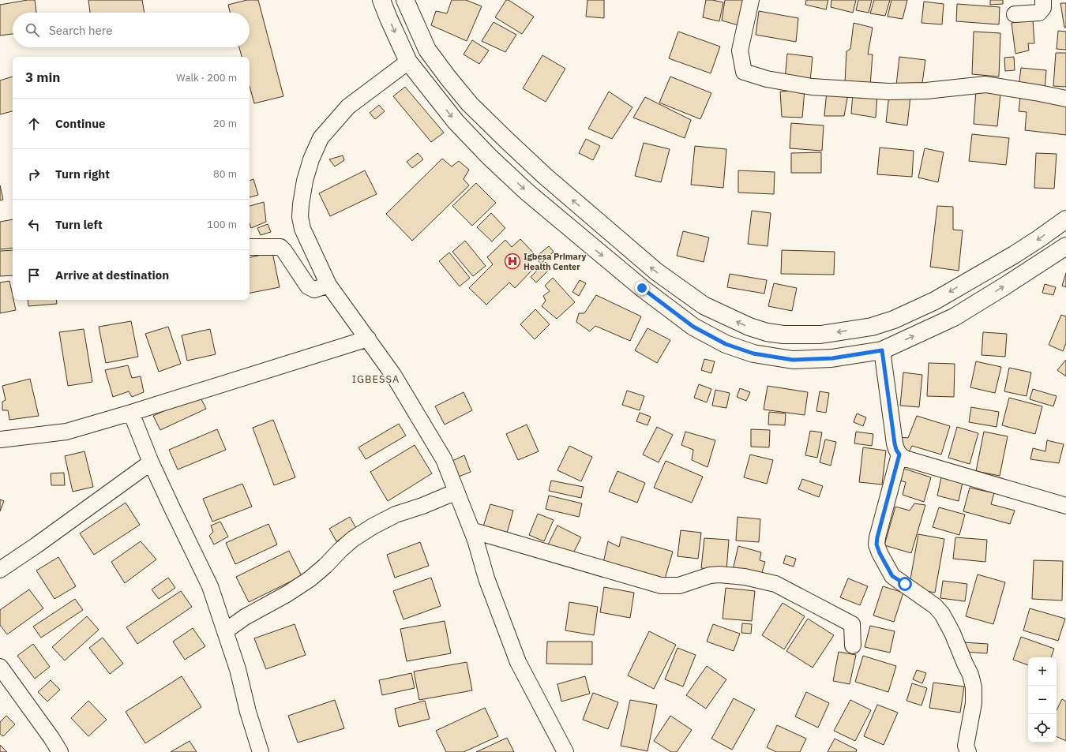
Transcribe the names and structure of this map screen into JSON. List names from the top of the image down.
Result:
{
  "districts": ["IGBESSA"],
  "places": {
    "hospital": ["Igbesa Primary Health Center"]
  },
  "page": {
    "search": "Search here",
    "heading": ["3 min", "Walk · 200 m"],
    "list": [
      ["Continue", "20 m"],
      ["Turn right", "80 m"],
      ["Turn left", "100 m"],
      "Arrive at destination"
    ],
    "map_buttons": ["+", "−"]
  }
}
